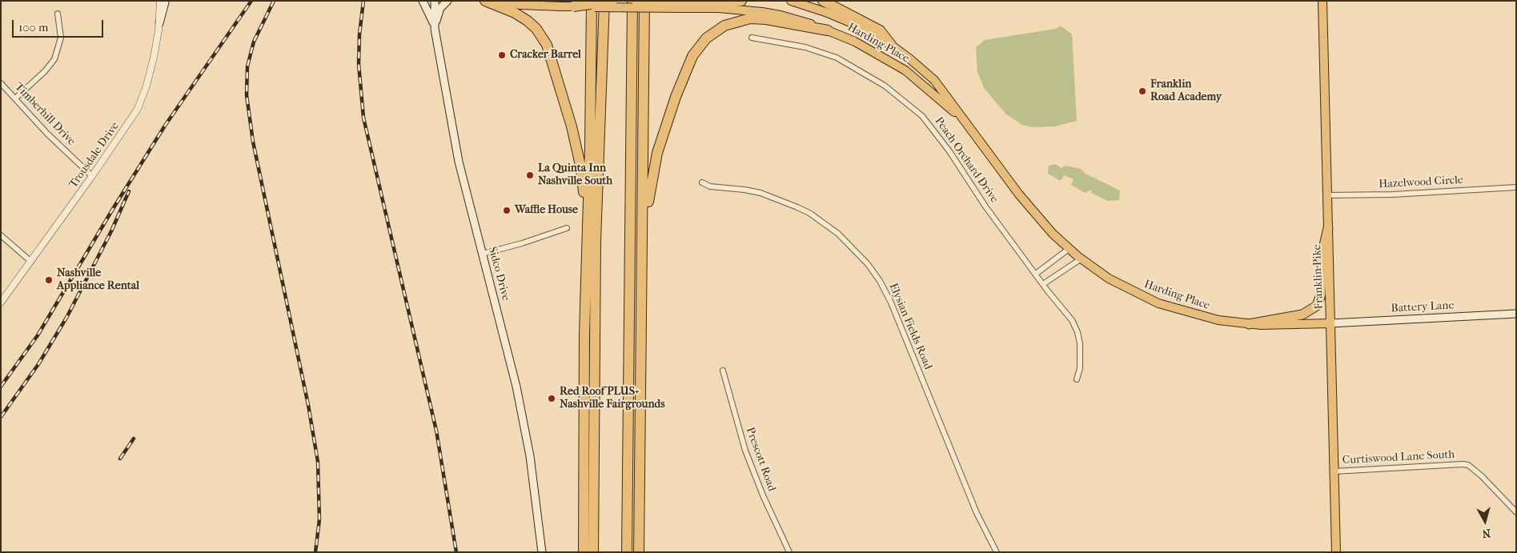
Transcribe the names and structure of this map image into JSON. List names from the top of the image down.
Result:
{
  "streets": {
    "main road": [
      "Harding Place",
      "Sidco Drive",
      "Franklin Pike",
      "Battery Lane"
    ],
    "street": [
      "Timberhill Drive",
      "Trousdale Drive",
      "Peach Orchard Drive",
      "Hazelwood Circle",
      "Elysian Fields Road",
      "Curtiswood Lane South",
      "Prescott Road"
    ]
  },
  "crossings": [
    ["Harding Place", "Franklin Pike"],
    ["Harding Place", "Battery Lane"],
    ["Timberhill Drive", "Trousdale Drive"],
    ["Hazelwood Circle", "Franklin Pike"],
    ["Franklin Pike", "Battery Lane"],
    ["Franklin Pike", "Curtiswood Lane South"]
  ],
  "places": [
    "Cracker Barrel",
    "Franklin Road Academy",
    "La Quinta Inn Nashville South",
    "Waffle House",
    "Nashville Appliance Rental",
    "Red Roof PLUS+ Nashville Fairgrounds"
  ],
  "scale_bar": "100 m",
  "north": "bottom"
}
